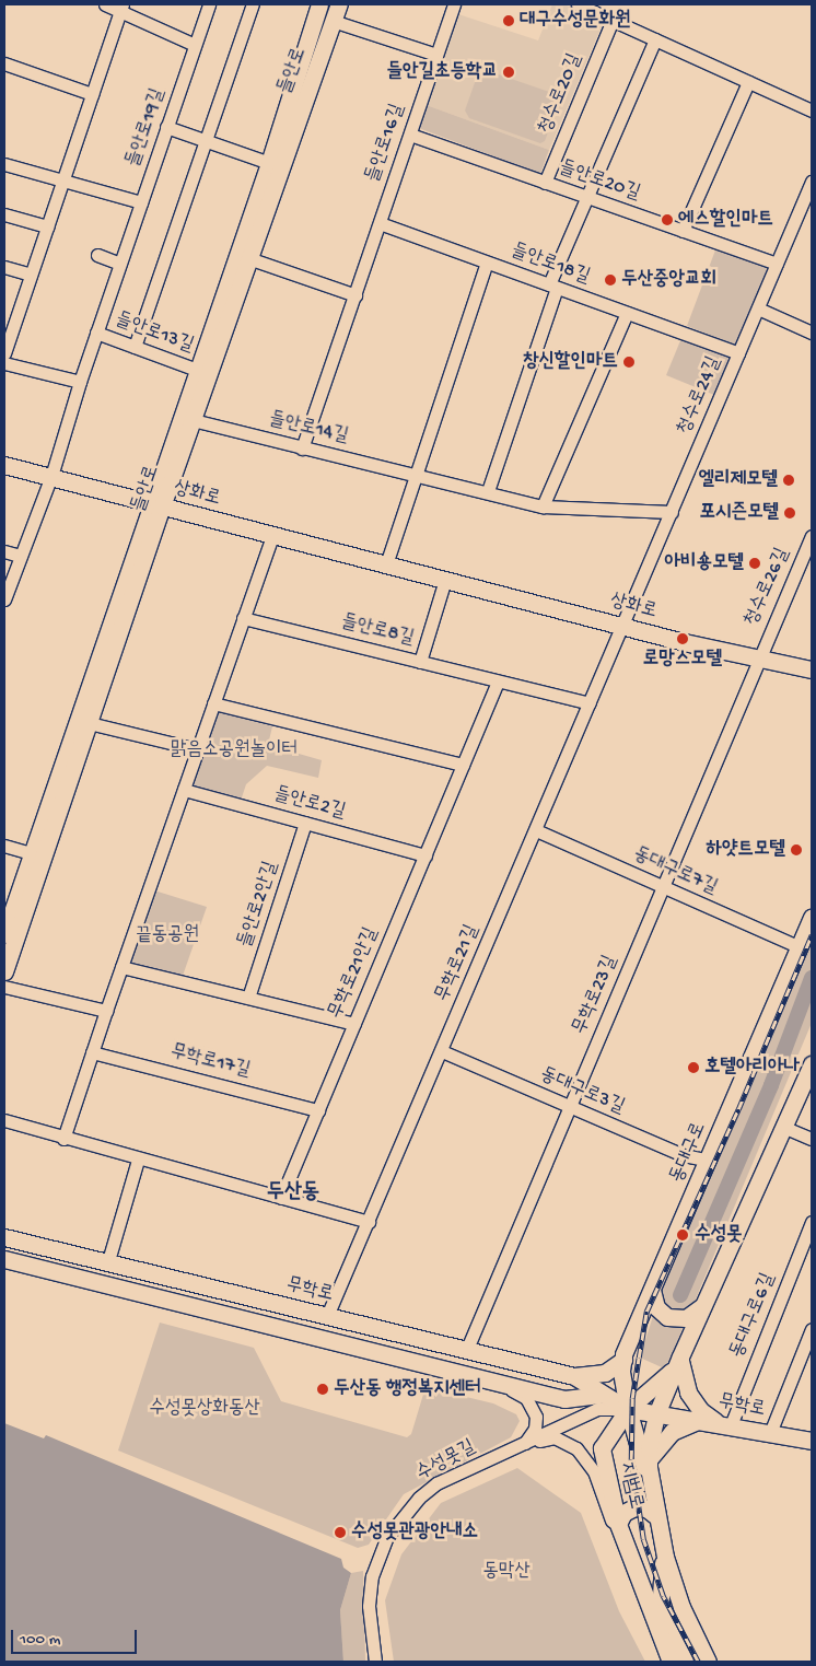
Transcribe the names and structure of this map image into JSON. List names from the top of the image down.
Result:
{
  "streets": {
    "main road": [
      "들안로",
      "상화로",
      "동대구로",
      "무학로",
      "지범로"
    ],
    "street": [
      "청수로20길",
      "들안로19길",
      "들안로16길",
      "들안로20길",
      "들안로18길",
      "들안로13길",
      "청수로24길",
      "들안로14길",
      "청수로26길",
      "들안로8길",
      "들안로2길",
      "동대구로7길",
      "들안로2안길",
      "무학로21길",
      "무학로21안길",
      "무학로23길",
      "무학로17길",
      "동대구로3길",
      "동대구로6길",
      "수성못길"
    ]
  },
  "crossings": [
    ["들안로", "들안로13길"],
    ["들안로", "들안로14길"],
    ["들안로", "상화로"],
    ["청수로20길", "들안로20길"],
    ["들안로19길", "들안로13길"],
    ["들안로16길", "들안로20길"],
    ["들안로16길", "들안로18길"],
    ["들안로16길", "들안로14길"],
    ["들안로20길", "청수로24길"],
    ["들안로18길", "청수로24길"],
    ["청수로24길", "들안로14길"],
    ["청수로24길", "상화로"],
    ["청수로24길", "무학로21길"],
    ["상화로", "청수로26길"],
    ["상화로", "무학로21길"],
    ["상화로", "무학로23길"],
    ["청수로26길", "무학로23길"],
    ["들안로8길", "무학로21길"],
    ["들안로8길", "무학로21안길"],
    ["들안로2길", "들안로2안길"],
    ["들안로2길", "무학로21안길"],
    ["동대구로7길", "무학로21길"],
    ["동대구로7길", "무학로23길"],
    ["동대구로7길", "동대구로"],
    ["무학로21길", "동대구로3길"],
    ["무학로21길", "무학로"],
    ["무학로21안길", "무학로17길"],
    ["무학로23길", "동대구로3길"],
    ["무학로23길", "무학로"],
    ["동대구로3길", "동대구로"],
    ["동대구로", "무학로"],
    ["동대구로", "수성못길"],
    ["동대구로", "지범로"],
    ["무학로", "동대구로6길"],
    ["무학로", "수성못길"],
    ["무학로", "지범로"],
    ["수성못길", "지범로"]
  ],
  "districts": ["두산동"],
  "parks": [
    "맑음소공원놀이터",
    "끝동공원",
    "수성못상화동산",
    "동막산"
  ],
  "places": [
    "대구수성문화원",
    "들안길초등학교",
    "에스할인마트",
    "두산중앙교회",
    "창신할인마트",
    "엘리제모텔",
    "포시즌모텔",
    "아비숑모텔",
    "로망스모텔",
    "하얏트모텔",
    "호텔아리아나",
    "수성못",
    "두산동 행정복지센터",
    "수성못관광안내소"
  ],
  "scale_bar": "100 m"
}
